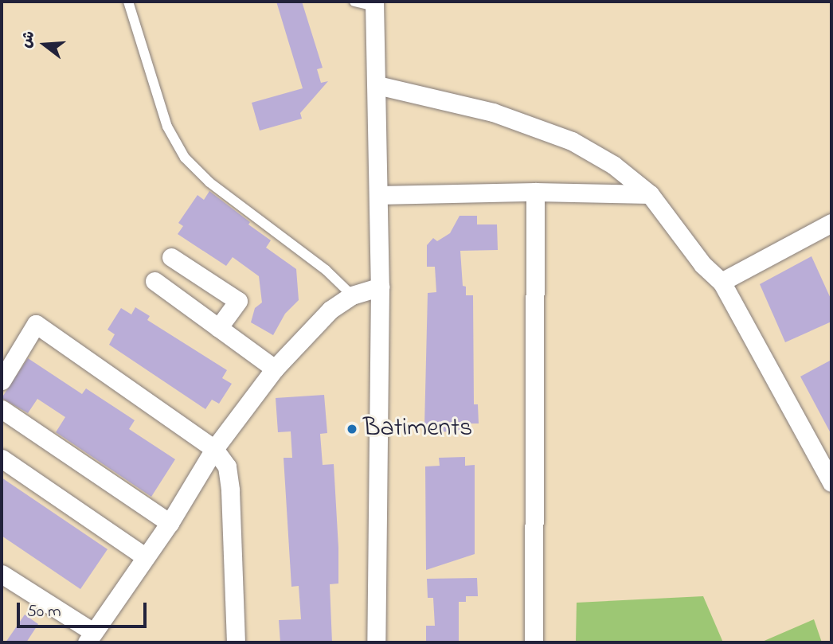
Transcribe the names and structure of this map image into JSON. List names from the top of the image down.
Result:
{
  "places": ["Batiments"],
  "scale_bar": "50 m",
  "north": "left"
}
